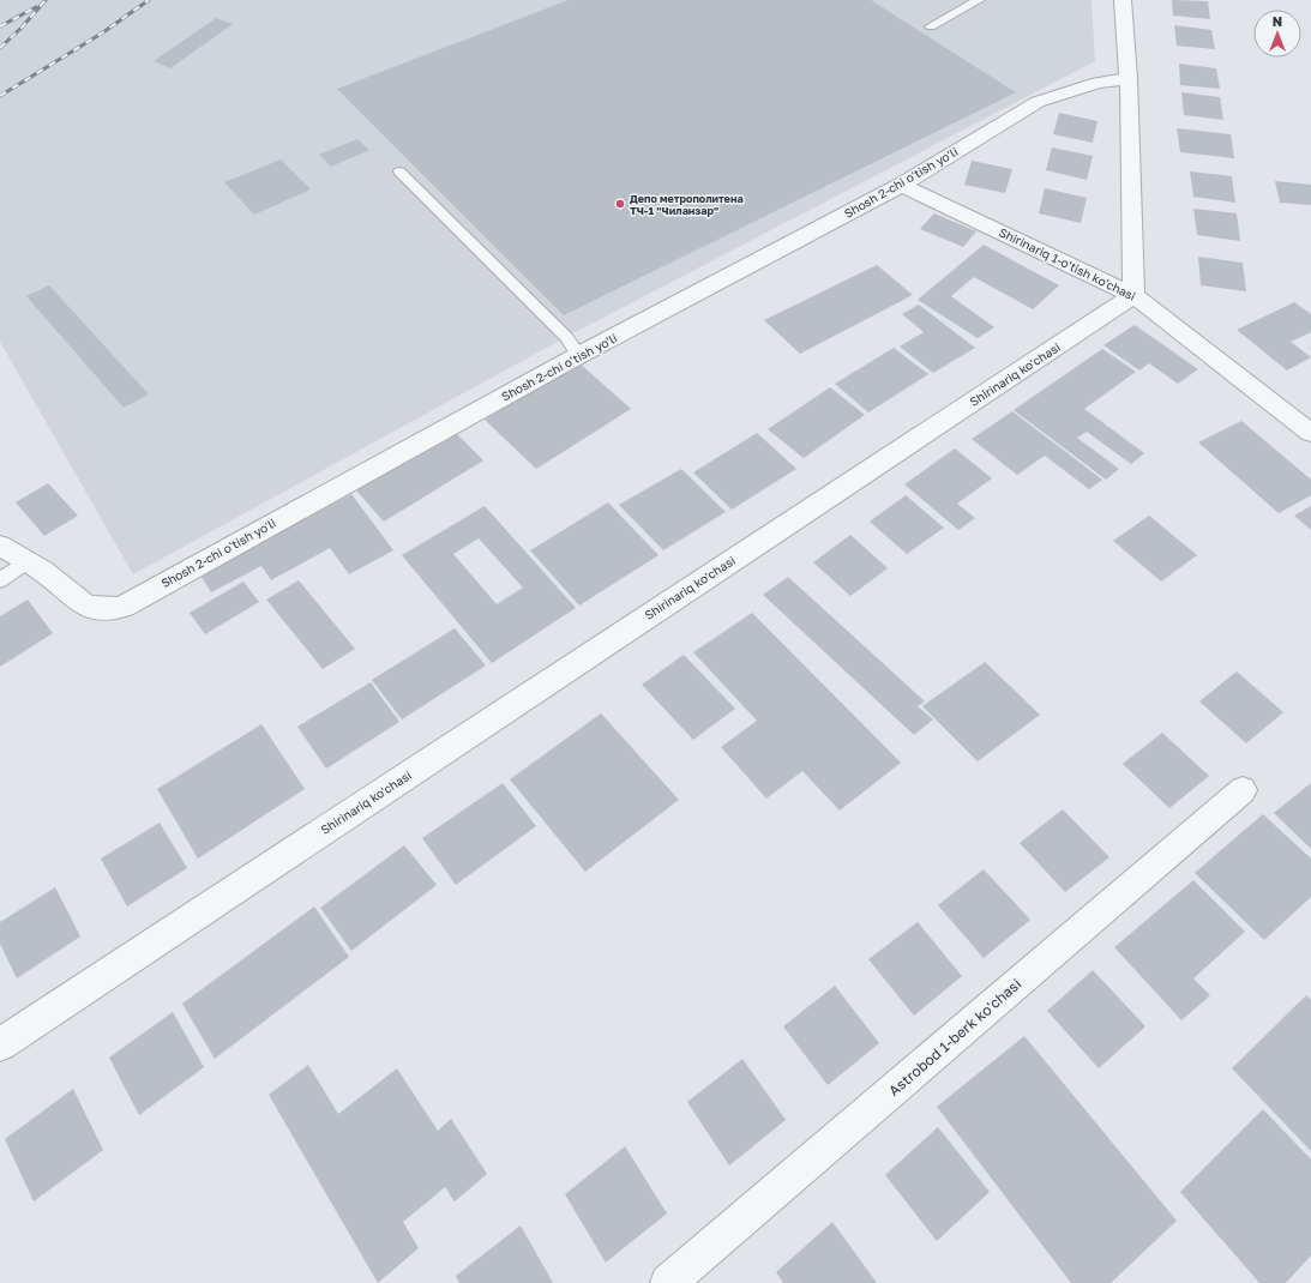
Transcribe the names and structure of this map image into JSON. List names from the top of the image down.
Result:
{
  "streets": {
    "street": [
      "Shosh 2-chi o'tish yo'li",
      "Shirinariq 1-o'tish ko'chasi",
      "Shirinariq ko'chasi",
      "Astrobod 1-berk ko'chasi"
    ]
  },
  "crossings": [
    ["Shosh 2-chi o'tish yo'li", "Shirinariq 1-o'tish ko'chasi"],
    ["Shirinariq 1-o'tish ko'chasi", "Shirinariq ko'chasi"]
  ],
  "places": ["Депо метрополитена ТЧ-1 \"Чиланзар\""],
  "north": "top"
}
